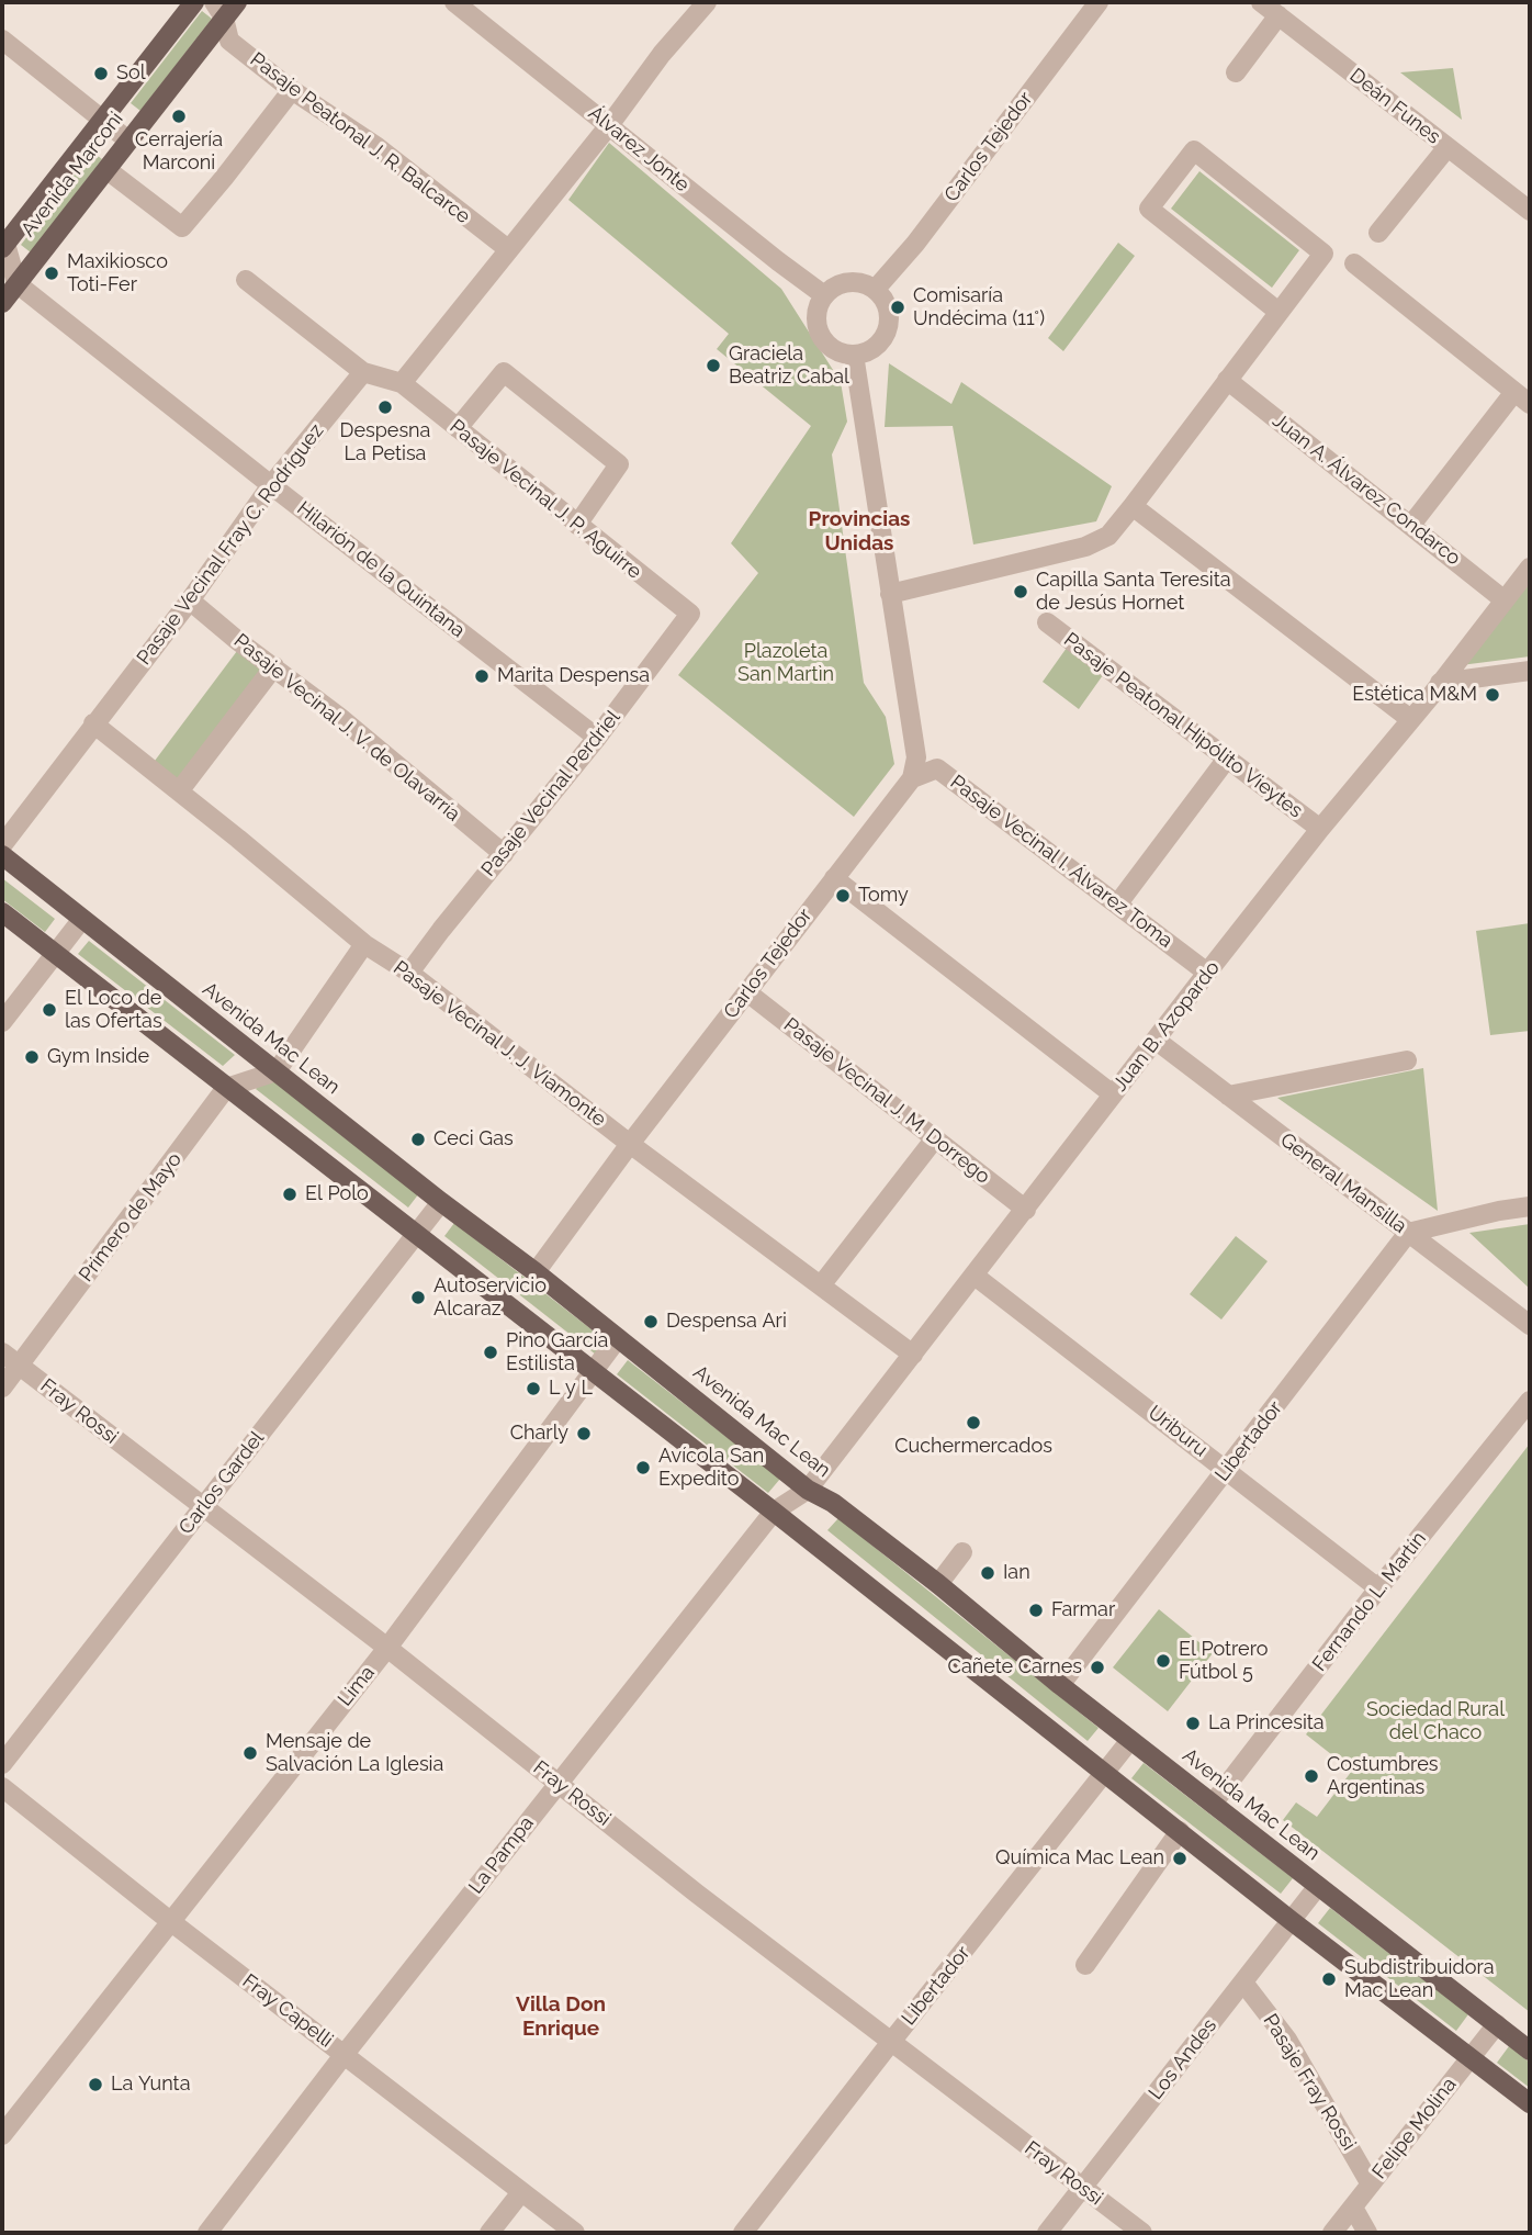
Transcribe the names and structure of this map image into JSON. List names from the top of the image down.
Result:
{
  "streets": {
    "main road": ["Avenida Marconi", "Avenida Mac Lean"],
    "street": [
      "Deán Funes",
      "Pasaje Peatonal J. R. Balcarce",
      "Carlos Tejedor",
      "Álvarez Jonte",
      "Juan A. Álvarez Condarco",
      "Pasaje Vecinal J. P. Aguirre",
      "Pasaje Vecinal Fray C. Rodríguez",
      "Hilarión de la Quintana",
      "Pasaje Peatonal Hipólito Vieytes",
      "Pasaje Vecinal J. V. de Olavarría",
      "Pasaje Vecinal Perdriel",
      "Pasaje Vecinal I. Álvarez Toma",
      "Juan B. Azopardo",
      "Pasaje Vecinal J. J. Viamonte",
      "Pasaje Vecinal J. M. Dorrego",
      "General Mansilla",
      "Primero de Mayo",
      "Fray Rossi",
      "Uriburu",
      "Libertador",
      "Carlos Gardel",
      "Fernando L. Martín",
      "Lima",
      "La Pampa",
      "Fray Capelli",
      "Los Andes",
      "Pasaje Fray Rossi",
      "Felipe Molina"
    ]
  },
  "crossings": [
    ["Pasaje Peatonal J. R. Balcarce", "Avenida Marconi"],
    ["Carlos Tejedor", "Álvarez Jonte"],
    ["Carlos Tejedor", "Pasaje Vecinal I. Álvarez Toma"],
    ["Carlos Tejedor", "Avenida Mac Lean"],
    ["Carlos Tejedor", "Pasaje Vecinal J. J. Viamonte"],
    ["Carlos Tejedor", "Pasaje Vecinal J. M. Dorrego"],
    ["Avenida Marconi", "Hilarión de la Quintana"],
    ["Juan A. Álvarez Condarco", "Juan B. Azopardo"],
    ["Pasaje Vecinal J. P. Aguirre", "Pasaje Vecinal Perdriel"],
    ["Pasaje Vecinal Fray C. Rodríguez", "Hilarión de la Quintana"],
    ["Pasaje Vecinal Fray C. Rodríguez", "Pasaje Vecinal J. V. de Olavarría"],
    ["Pasaje Vecinal Fray C. Rodríguez", "Pasaje Vecinal J. J. Viamonte"],
    ["Hilarión de la Quintana", "Pasaje Vecinal Perdriel"],
    ["Pasaje Peatonal Hipólito Vieytes", "Juan B. Azopardo"],
    ["Pasaje Vecinal J. V. de Olavarría", "Pasaje Vecinal Perdriel"],
    ["Pasaje Vecinal Perdriel", "Pasaje Vecinal J. J. Viamonte"],
    ["Pasaje Vecinal I. Álvarez Toma", "Juan B. Azopardo"],
    ["Juan B. Azopardo", "Avenida Mac Lean"],
    ["Juan B. Azopardo", "Pasaje Vecinal J. J. Viamonte"],
    ["Juan B. Azopardo", "Pasaje Vecinal J. M. Dorrego"],
    ["Juan B. Azopardo", "General Mansilla"],
    ["Juan B. Azopardo", "Uriburu"],
    ["Juan B. Azopardo", "La Pampa"],
    ["Avenida Mac Lean", "Libertador"],
    ["Avenida Mac Lean", "Carlos Gardel"],
    ["Avenida Mac Lean", "Fernando L. Martín"],
    ["Avenida Mac Lean", "Lima"],
    ["Avenida Mac Lean", "La Pampa"],
    ["Avenida Mac Lean", "Los Andes"],
    ["Avenida Mac Lean", "Felipe Molina"],
    ["General Mansilla", "Libertador"],
    ["Primero de Mayo", "Fray Rossi"],
    ["Fray Rossi", "Libertador"],
    ["Fray Rossi", "Carlos Gardel"],
    ["Fray Rossi", "Lima"],
    ["Fray Rossi", "La Pampa"],
    ["Fray Rossi", "Los Andes"],
    ["Uriburu", "Libertador"],
    ["Uriburu", "Fernando L. Martín"],
    ["Lima", "Fray Capelli"],
    ["La Pampa", "Fray Capelli"],
    ["Los Andes", "Pasaje Fray Rossi"],
    ["Pasaje Fray Rossi", "Felipe Molina"]
  ],
  "districts": ["Provincias Unidas", "Villa Don Enrique"],
  "parks": ["Plazoleta San Martìn", "Sociedad Rural del Chaco"],
  "places": [
    "Sol",
    "Cerrajería Marconi",
    "Maxikiosco Toti-Fer",
    "Comisaría Undécima (11°)",
    "Graciela Beatriz Cabal",
    "Despesna La Petisa",
    "Capilla Santa Teresita de Jesús Hornet",
    "Marita Despensa",
    "Estética M&M",
    "Tomy",
    "El Loco de las Ofertas",
    "Gym Inside",
    "Ceci Gas",
    "El Polo",
    "Autoservicio Alcaraz",
    "Despensa Ari",
    "Pino García Estilista",
    "L y L",
    "Cuchermercados",
    "Charly",
    "Avícola San Expedito",
    "Ian",
    "Farmar",
    "El Potrero Fútbol 5",
    "Cañete Carnes",
    "La Princesita",
    "Mensaje de Salvación La Iglesia",
    "Costumbres Argentinas",
    "Química Mac Lean",
    "Subdistribuidora Mac Lean",
    "La Yunta"
  ]
}
